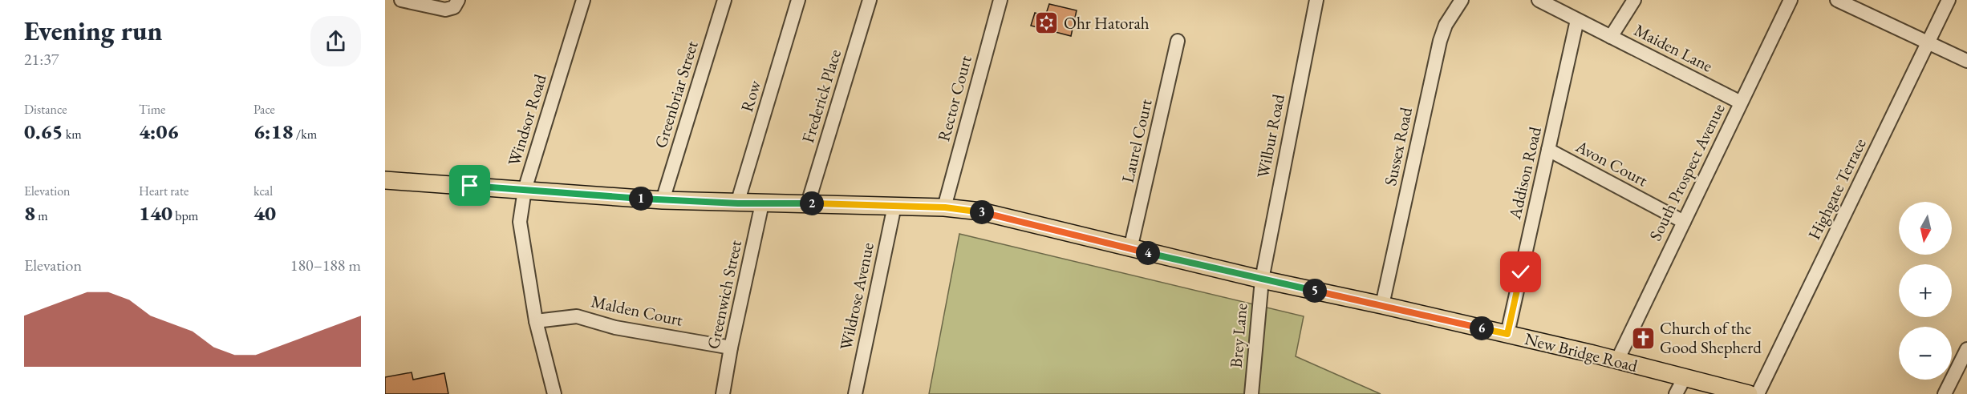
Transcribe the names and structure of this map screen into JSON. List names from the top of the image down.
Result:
{
  "streets": {
    "main road": ["New Bridge Road"],
    "street": [
      "Maiden Lane",
      "Greenbriar Street",
      "Row",
      "Frederick Place",
      "Rector Court",
      "Windsor Road",
      "Wilbur Road",
      "Laurel Court",
      "Sussex Road",
      "Avon Court",
      "South Prospect Avenue",
      "Addison Road",
      "Highgate Terrace",
      "Greenwich Street",
      "Wildrose Avenue",
      "Malden Court",
      "Brey Lane"
    ]
  },
  "crossings": [
    ["Maiden Lane", "South Prospect Avenue"],
    ["Maiden Lane", "Addison Road"],
    ["Greenbriar Street", "New Bridge Road"],
    ["Row", "New Bridge Road"],
    ["Frederick Place", "New Bridge Road"],
    ["Rector Court", "New Bridge Road"],
    ["Windsor Road", "Malden Court"],
    ["Windsor Road", "New Bridge Road"],
    ["Wilbur Road", "Brey Lane"],
    ["Wilbur Road", "New Bridge Road"],
    ["Laurel Court", "New Bridge Road"],
    ["Sussex Road", "New Bridge Road"],
    ["Avon Court", "South Prospect Avenue"],
    ["Avon Court", "Addison Road"],
    ["South Prospect Avenue", "New Bridge Road"],
    ["Addison Road", "New Bridge Road"],
    ["Greenwich Street", "Malden Court"],
    ["Greenwich Street", "New Bridge Road"],
    ["Wildrose Avenue", "New Bridge Road"],
    ["Brey Lane", "New Bridge Road"]
  ],
  "places": {
    "synagogue": ["Ohr Hatorah"],
    "church": ["Church of the Good Shepherd"]
  },
  "north": "bottom",
  "page": {
    "heading": ["Evening run", "21:37"],
    "stats": [
      ["Distance", "0.65 km"],
      ["Time", "4:06"],
      ["Pace", "6:18 /km"],
      ["Elevation", "8 m"],
      ["Heart rate", "140 bpm"],
      ["kcal", "40"]
    ],
    "pins": [
      "1",
      "2",
      "3",
      "4",
      "5",
      "6"
    ],
    "map_buttons": ["+", "−"],
    "chart": ["Elevation", "180–188 m"]
  }
}
